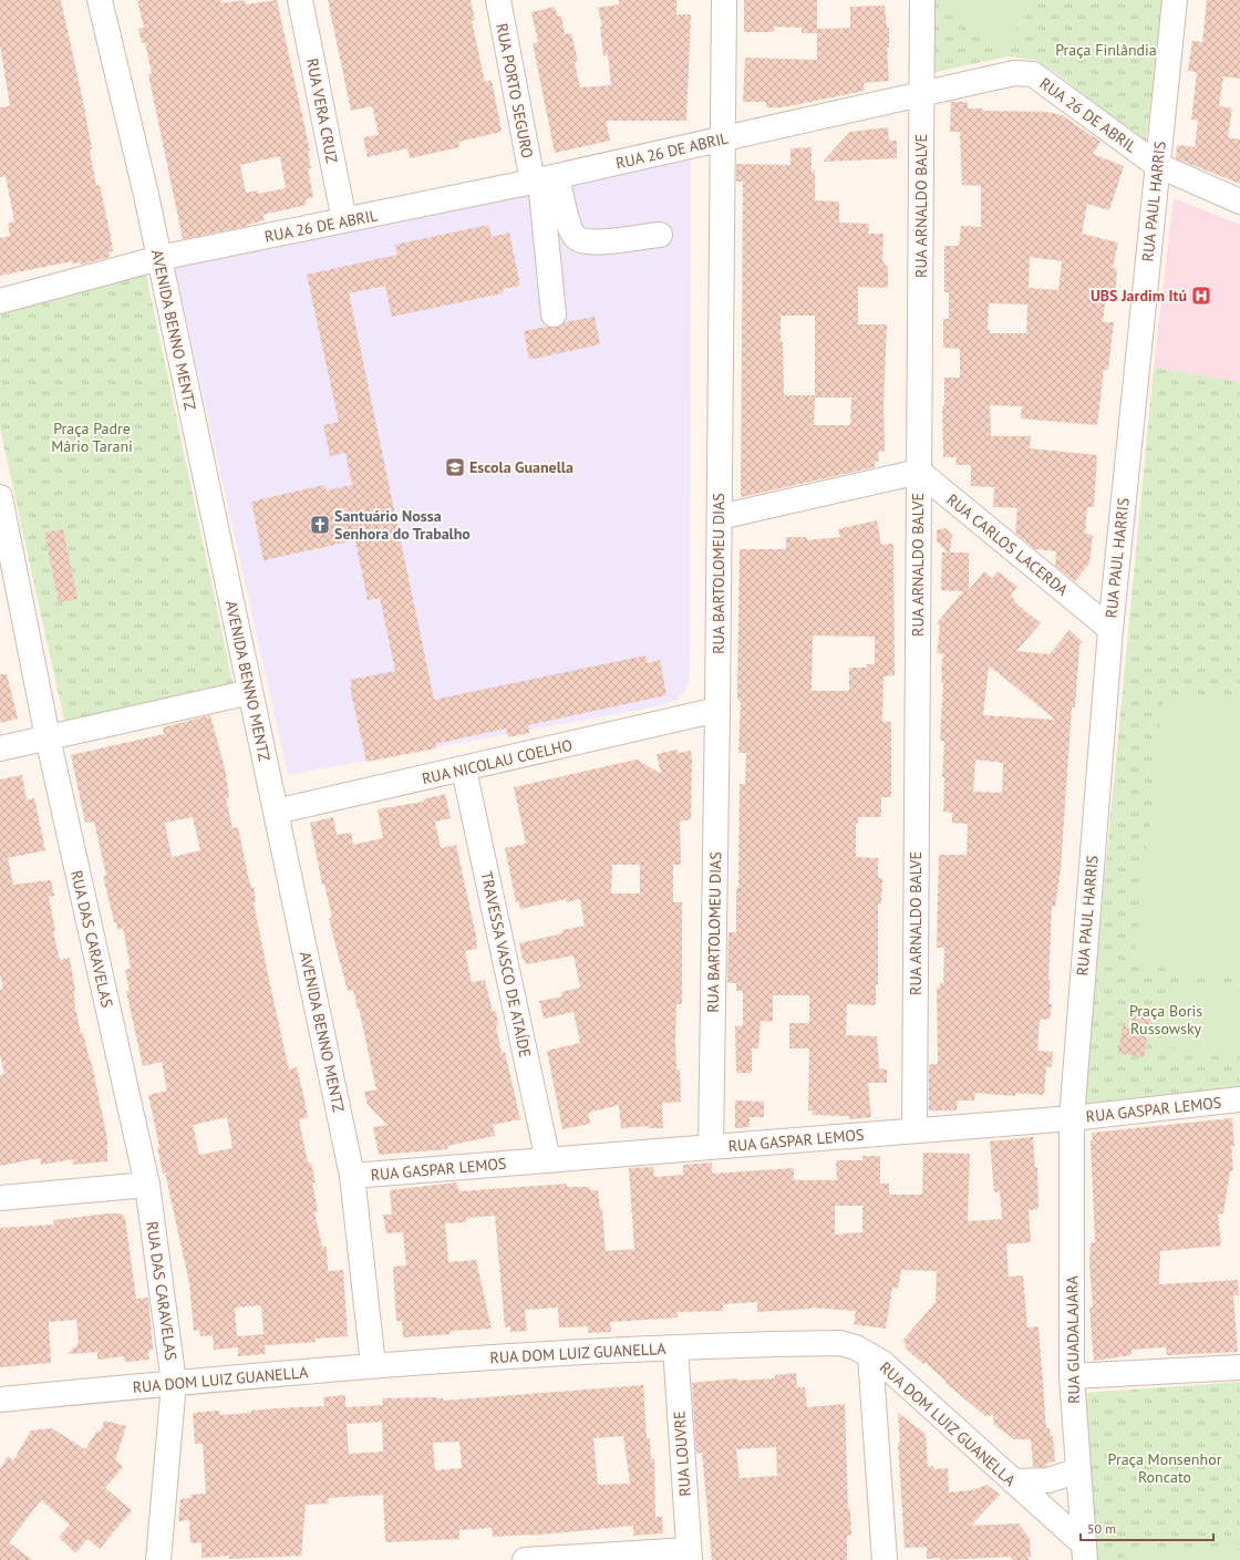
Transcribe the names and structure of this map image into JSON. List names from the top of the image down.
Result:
{
  "streets": {
    "street": [
      "RUA PORTO SEGURO",
      "RUA VERA CRUZ",
      "RUA 26 DE ABRIL",
      "RUA PAUL HARRIS",
      "RUA ARNALDO BALVE",
      "AVENIDA BENNO MENTZ",
      "RUA CARLOS LACERDA",
      "RUA BARTOLOMEU DIAS",
      "RUA NICOLAU COELHO",
      "RUA DAS CARAVELAS",
      "TRAVESSA VASCO DE ATAÍDE",
      "RUA GASPAR LEMOS",
      "RUA GUADALAJARA",
      "RUA DOM LUIZ GUANELLA",
      "RUA LOUVRE"
    ]
  },
  "crossings": [
    ["RUA PORTO SEGURO", "RUA 26 DE ABRIL"],
    ["RUA VERA CRUZ", "RUA 26 DE ABRIL"],
    ["RUA 26 DE ABRIL", "RUA PAUL HARRIS"],
    ["RUA 26 DE ABRIL", "RUA ARNALDO BALVE"],
    ["RUA 26 DE ABRIL", "AVENIDA BENNO MENTZ"],
    ["RUA 26 DE ABRIL", "RUA BARTOLOMEU DIAS"],
    ["RUA PAUL HARRIS", "RUA CARLOS LACERDA"],
    ["RUA PAUL HARRIS", "RUA GASPAR LEMOS"],
    ["RUA PAUL HARRIS", "RUA GUADALAJARA"],
    ["RUA ARNALDO BALVE", "RUA CARLOS LACERDA"],
    ["RUA ARNALDO BALVE", "RUA GASPAR LEMOS"],
    ["AVENIDA BENNO MENTZ", "RUA NICOLAU COELHO"],
    ["AVENIDA BENNO MENTZ", "RUA GASPAR LEMOS"],
    ["AVENIDA BENNO MENTZ", "RUA DOM LUIZ GUANELLA"],
    ["RUA BARTOLOMEU DIAS", "RUA NICOLAU COELHO"],
    ["RUA BARTOLOMEU DIAS", "RUA GASPAR LEMOS"],
    ["RUA NICOLAU COELHO", "TRAVESSA VASCO DE ATAÍDE"],
    ["RUA DAS CARAVELAS", "RUA DOM LUIZ GUANELLA"],
    ["TRAVESSA VASCO DE ATAÍDE", "RUA GASPAR LEMOS"],
    ["RUA GASPAR LEMOS", "RUA GUADALAJARA"],
    ["RUA GUADALAJARA", "RUA DOM LUIZ GUANELLA"],
    ["RUA DOM LUIZ GUANELLA", "RUA LOUVRE"]
  ],
  "parks": [
    "Praça Finlândia",
    "Praça Padre Mário Tarani",
    "Praça Boris Russowsky",
    "Praça Monsenhor Roncato"
  ],
  "places": {
    "hospital": ["UBS Jardim Itú"],
    "school or university": ["Escola Guanella"],
    "church": ["Santuário Nossa Senhora do Trabalho"]
  },
  "scale_bar": "50 m"
}
